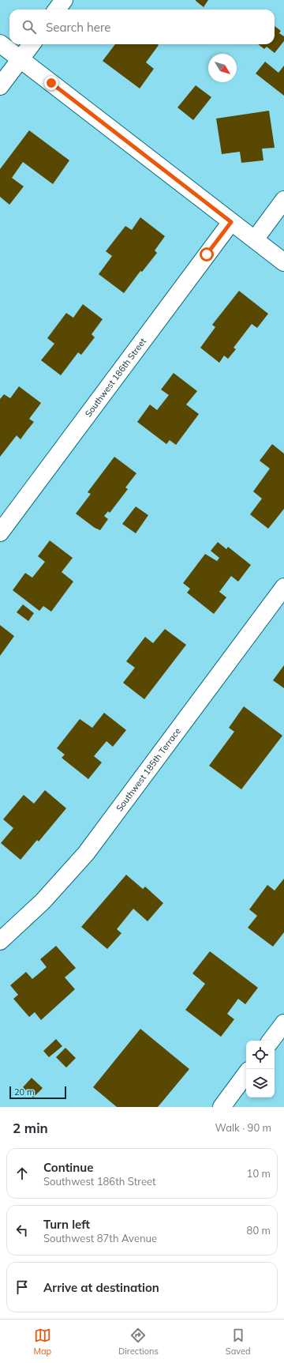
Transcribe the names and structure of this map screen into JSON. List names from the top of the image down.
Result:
{
  "streets": {
    "street": ["Southwest 186th Street", "Southwest 185th Terrace"]
  },
  "scale_bar": "20 m",
  "north": "bottom right",
  "page": {
    "search": "Search here",
    "scale": "20 m",
    "heading": ["2 min", "Walk · 90 m"],
    "list": [
      ["Continue", "Southwest 186th Street", "10 m"],
      ["Turn left", "Southwest 87th Avenue", "80 m"],
      "Arrive at destination"
    ],
    "nav": ["Map", "Directions", "Saved"]
  }
}
